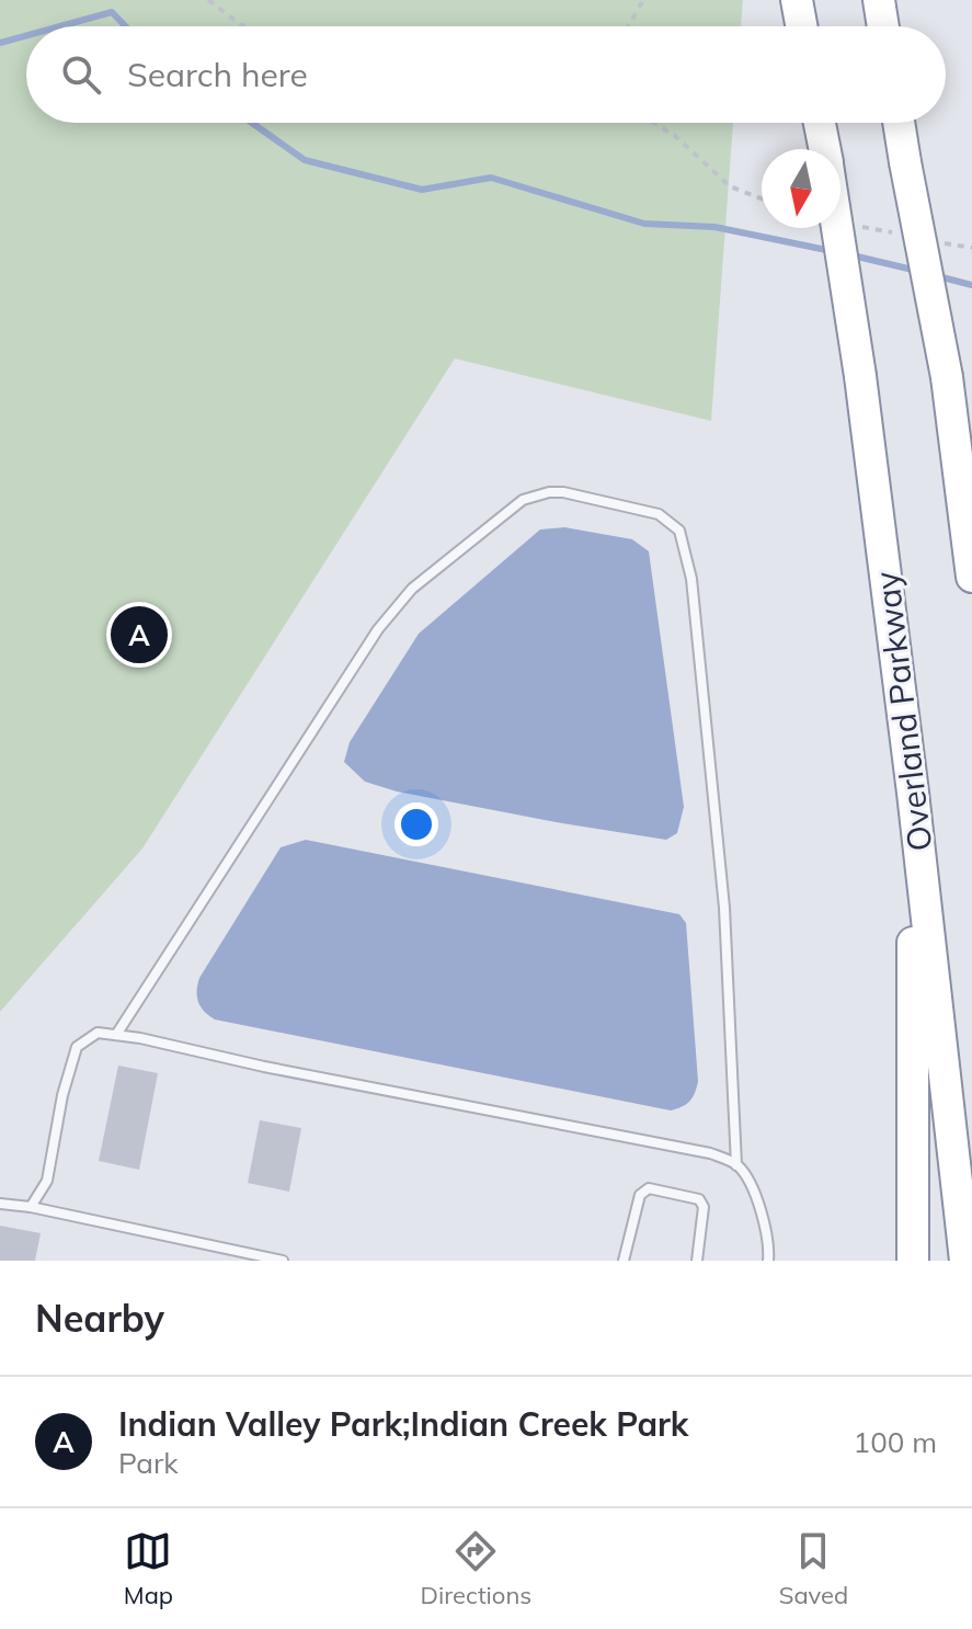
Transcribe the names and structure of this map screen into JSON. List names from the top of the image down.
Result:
{
  "streets": {
    "highway": ["Overland Parkway"]
  },
  "north": "bottom",
  "page": {
    "search": "Search here",
    "pins": "A",
    "heading": "Nearby",
    "list": [
      {
        "mark": "A",
        "name": "Indian Valley Park;Indian Creek Park",
        "note": "Park",
        "value": "100 m"
      }
    ],
    "nav": ["Map", "Directions", "Saved"]
  }
}
